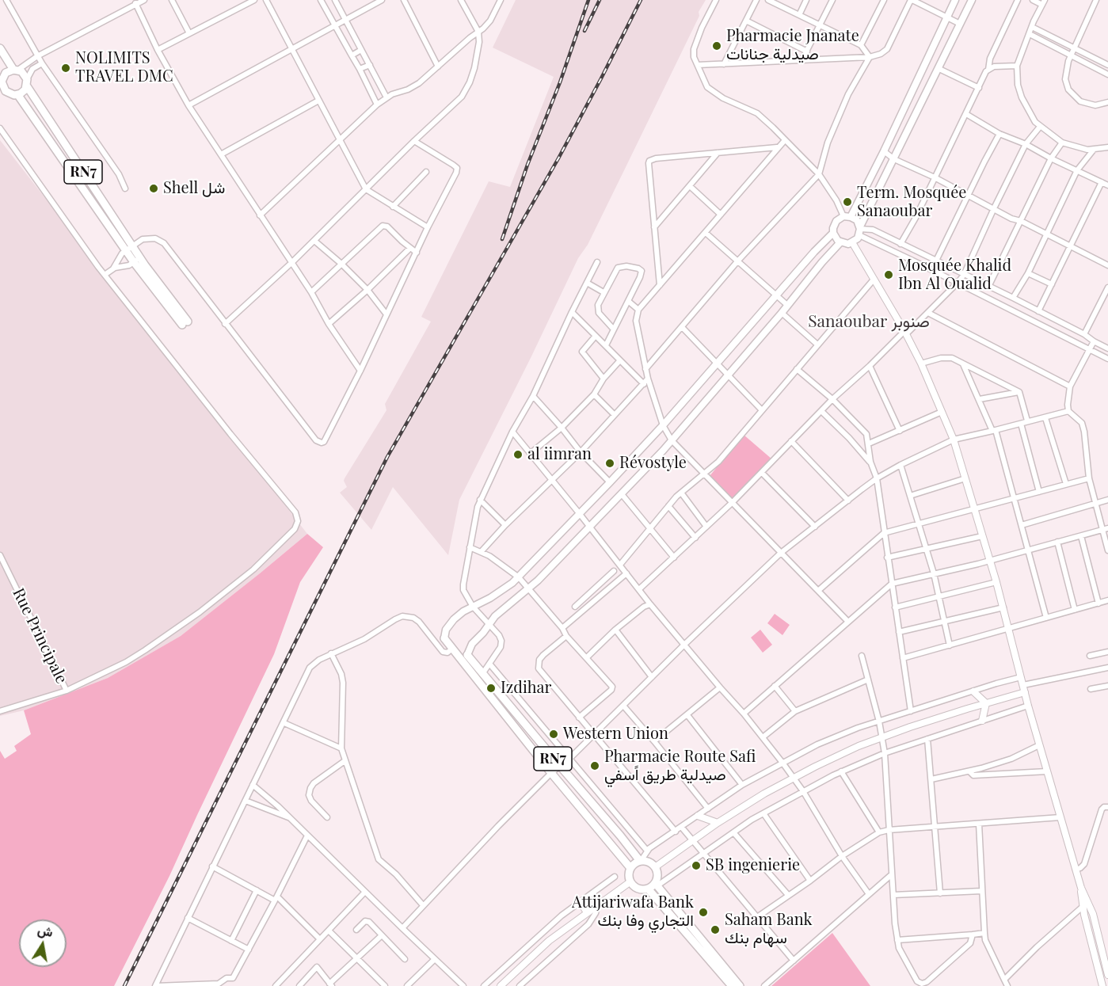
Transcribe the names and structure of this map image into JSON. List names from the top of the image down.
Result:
{
  "streets": {
    "main road": ["RN7"],
    "street": ["Rue Principale"]
  },
  "districts": ["Sanaoubar صنوبر"],
  "places": [
    "Pharmacie Jnanate صيدلية جنانات",
    "NOLIMITS TRAVEL DMC",
    "Shell شل",
    "Term. Mosquée Sanaoubar",
    "Mosquée Khalid Ibn Al Oualid",
    "al iimran",
    "Révostyle",
    "Izdihar",
    "Western Union",
    "Pharmacie Route Safi صيدلية طريق اًسفي",
    "SB ingenierie",
    "Attijariwafa Bank التجاري وفا بنك",
    "Saham Bank سهام بنك"
  ],
  "north": "top"
}
